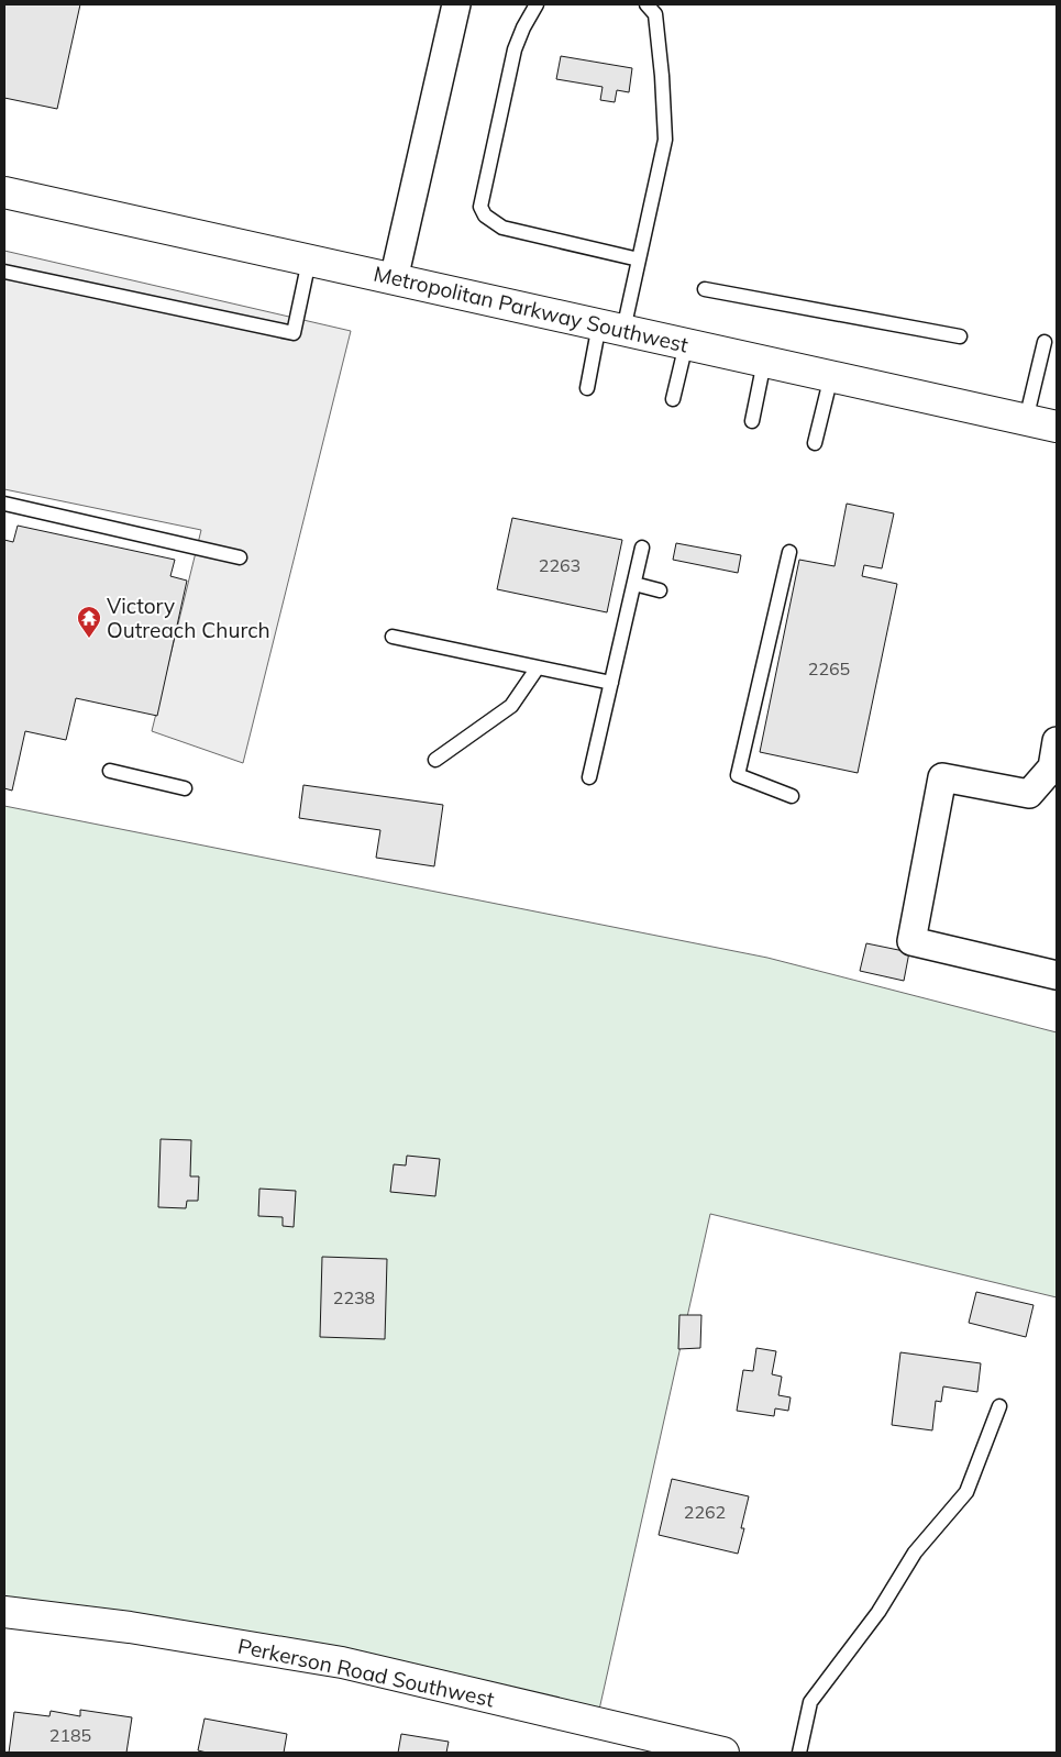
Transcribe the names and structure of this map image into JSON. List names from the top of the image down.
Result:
{
  "streets": {
    "main road": ["Metropolitan Parkway Southwest", "Perkerson Road Southwest"]
  },
  "places": {
    "temple": ["Victory Outreach Church"]
  },
  "house_numbers": [
    "2263",
    "2265",
    "2238",
    "2262",
    "2185"
  ]
}
